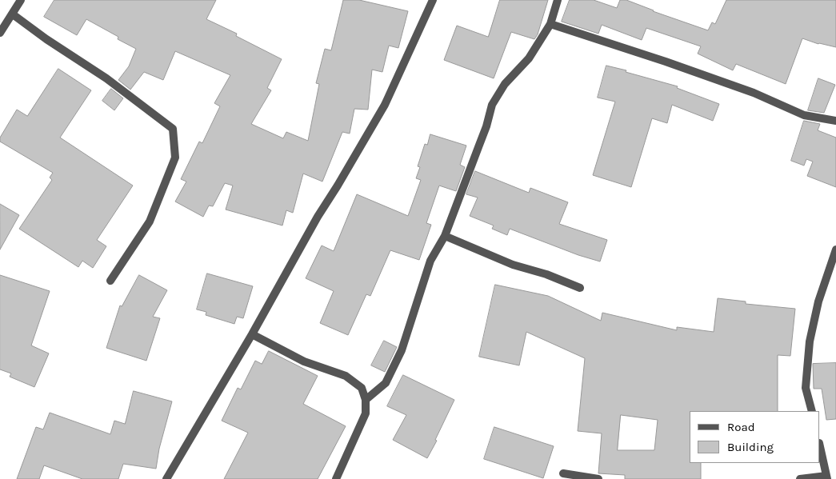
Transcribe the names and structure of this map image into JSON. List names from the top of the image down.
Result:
{
  "legend": ["Road", "Building"]
}
